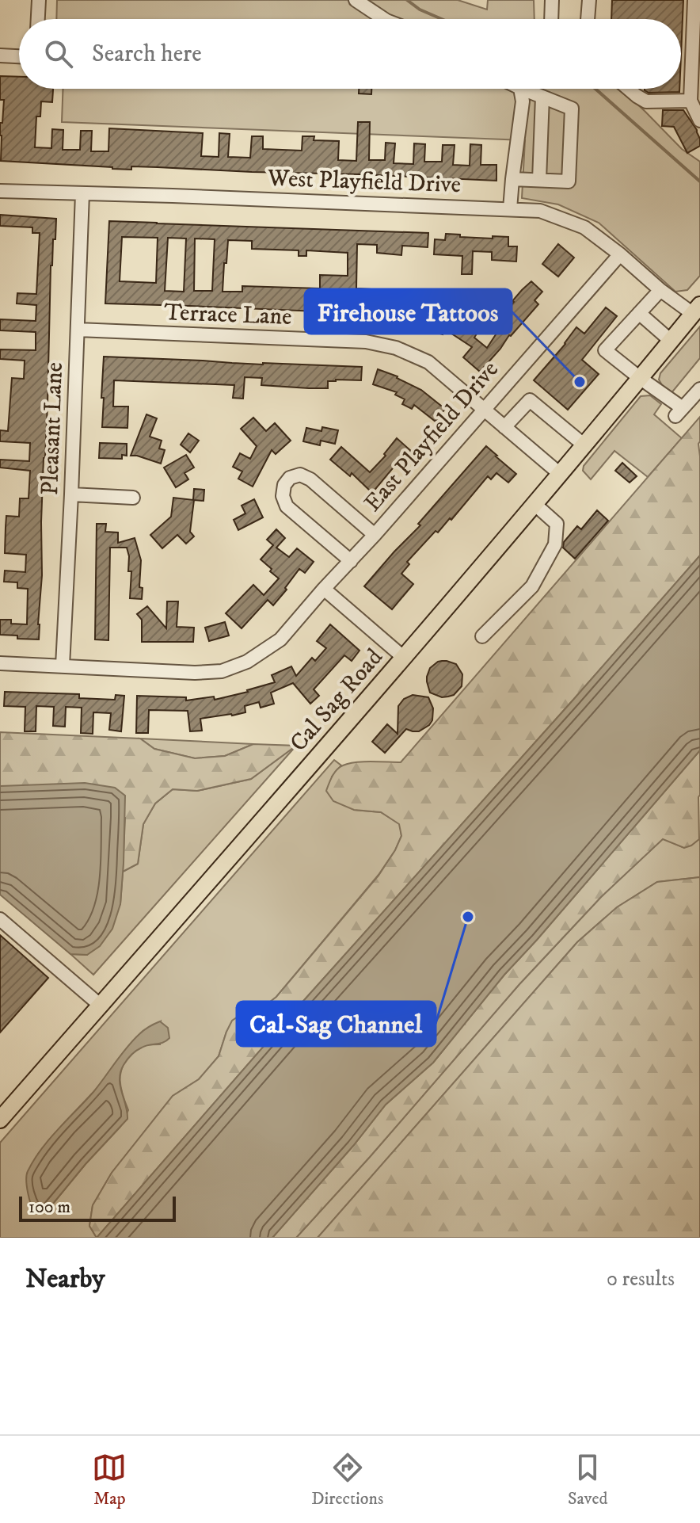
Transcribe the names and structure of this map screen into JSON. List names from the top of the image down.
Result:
{
  "streets": {
    "main road": ["Cal Sag Road"],
    "street": [
      "West Playfield Drive",
      "Terrace Lane",
      "Pleasant Lane",
      "East Playfield Drive"
    ]
  },
  "crossings": [
    ["West Playfield Drive", "Pleasant Lane"],
    ["West Playfield Drive", "East Playfield Drive"],
    ["West Playfield Drive", "Cal Sag Road"],
    ["Terrace Lane", "Pleasant Lane"],
    ["Terrace Lane", "East Playfield Drive"],
    ["Terrace Lane", "Cal Sag Road"],
    ["Pleasant Lane", "East Playfield Drive"]
  ],
  "places": ["Firehouse Tattoos", "Cal-Sag Channel"],
  "scale_bar": "100 m",
  "page": {
    "search": "Search here",
    "scale": "100 m",
    "heading": ["Nearby", "0 results"],
    "nav": ["Map", "Directions", "Saved"]
  }
}
